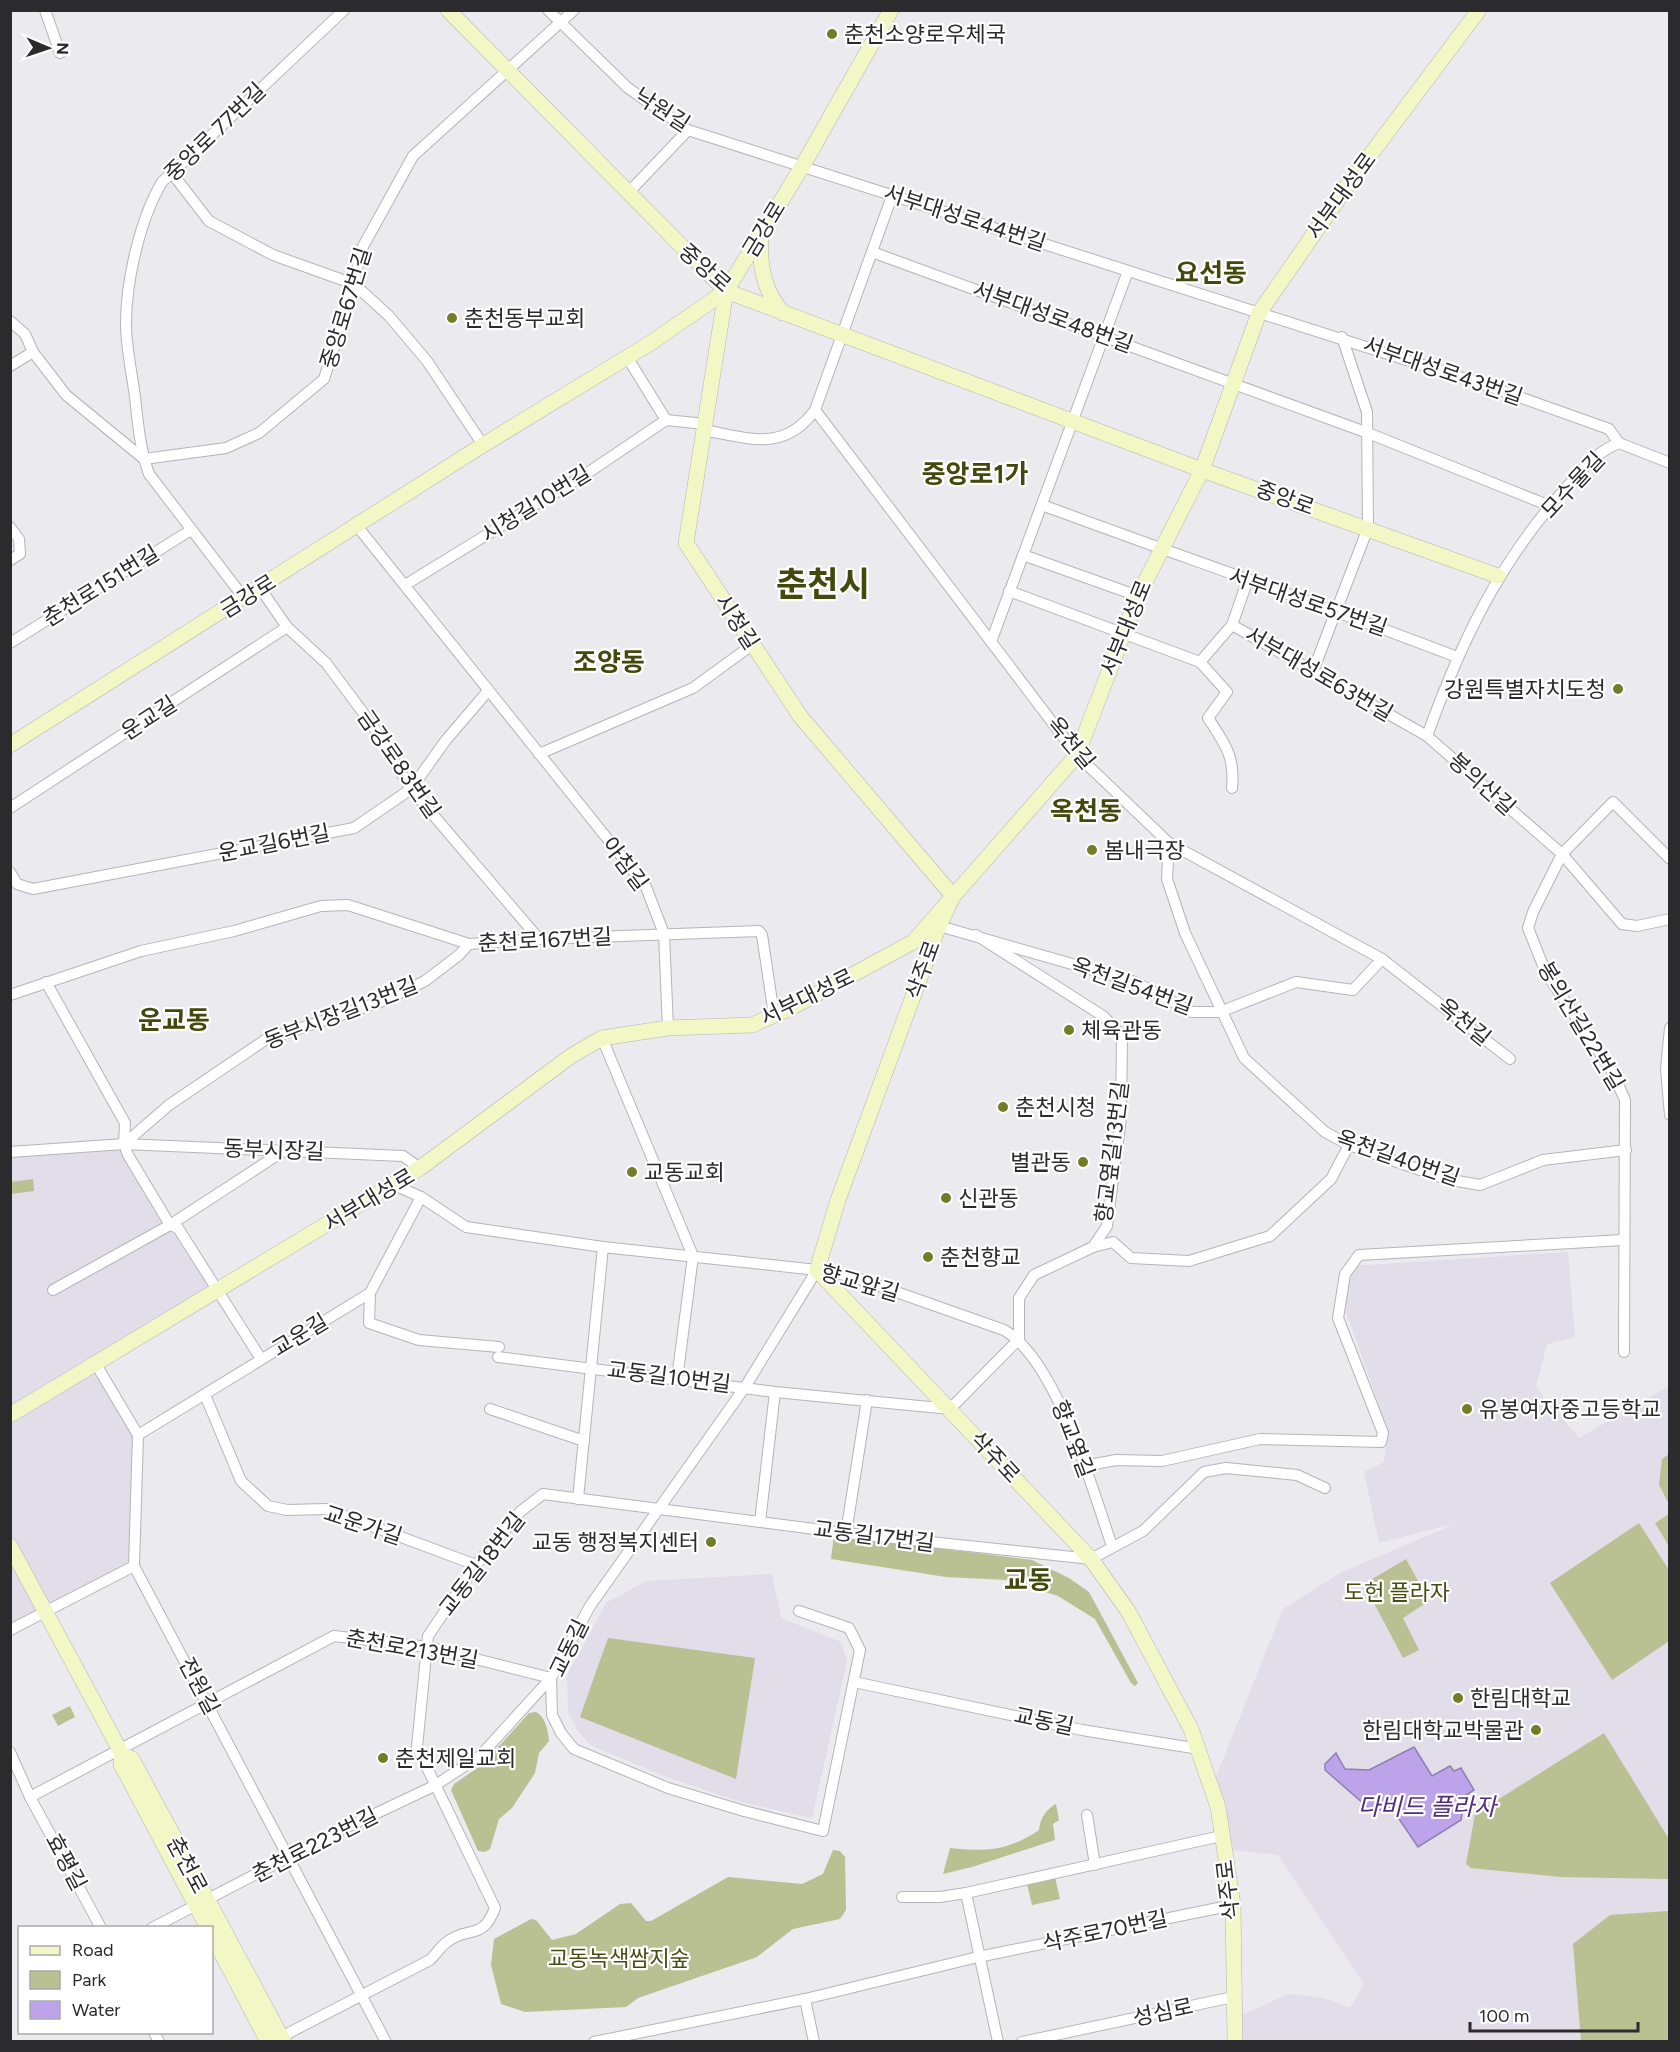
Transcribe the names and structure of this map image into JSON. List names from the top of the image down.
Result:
{
  "streets": {
    "street": [
      "낙원길",
      "중앙로 77번길",
      "서부대성로",
      "서부대성로44번길",
      "금강로",
      "중앙로",
      "중앙로67번길",
      "서부대성로48번길",
      "서부대성로43번길",
      "모수물길",
      "시청길10번길",
      "춘천로151번길",
      "서부대성로57번길",
      "시청길",
      "서부대성로63번길",
      "운교길",
      "옥천길",
      "금강로83번길",
      "봉의산길",
      "운교길6번길",
      "아침길",
      "춘천로167번길",
      "삭주로",
      "옥천길54번길",
      "동부시장길13번길",
      "봉의산길22번길",
      "동부시장길",
      "향교옆길13번길",
      "옥천길40번길",
      "향교앞길",
      "교운길",
      "교동길10번길",
      "향교옆길",
      "교운가길",
      "교동길17번길",
      "교동길18번길",
      "교동길",
      "춘천로213번길",
      "전원길",
      "춘천로223번길",
      "효평길",
      "춘천로",
      "삭주로70번길",
      "성심로"
    ]
  },
  "crossings": [
    ["낙원길", "서부대성로44번길"],
    ["낙원길", "금강로"],
    ["낙원길", "중앙로67번길"],
    ["중앙로 77번길", "중앙로67번길"],
    ["서부대성로", "서부대성로44번길"],
    ["서부대성로", "중앙로"],
    ["서부대성로", "서부대성로48번길"],
    ["서부대성로", "서부대성로43번길"],
    ["서부대성로", "서부대성로57번길"],
    ["서부대성로", "시청길"],
    ["서부대성로", "옥천길"],
    ["서부대성로", "아침길"],
    ["서부대성로", "춘천로167번길"],
    ["서부대성로", "삭주로"],
    ["서부대성로", "동부시장길"],
    ["서부대성로", "향교앞길"],
    ["서부대성로44번길", "금강로"],
    ["서부대성로44번길", "서부대성로43번길"],
    ["금강로", "중앙로"],
    ["금강로", "시청길"],
    ["금강로", "금강로83번길"],
    ["금강로", "아침길"],
    ["중앙로", "중앙로67번길"],
    ["중앙로", "모수물길"],
    ["중앙로", "시청길"],
    ["중앙로", "봉의산길"],
    ["서부대성로48번길", "모수물길"],
    ["서부대성로43번길", "모수물길"],
    ["모수물길", "봉의산길"],
    ["시청길10번길", "아침길"],
    ["서부대성로57번길", "봉의산길"],
    ["시청길", "삭주로"],
    ["서부대성로63번길", "봉의산길"],
    ["운교길", "금강로83번길"],
    ["옥천길", "옥천길54번길"],
    ["옥천길", "옥천길40번길"],
    ["금강로83번길", "운교길6번길"],
    ["금강로83번길", "춘천로167번길"],
    ["봉의산길", "봉의산길22번길"],
    ["운교길6번길", "아침길"],
    ["아침길", "춘천로167번길"],
    ["춘천로167번길", "동부시장길13번길"],
    ["삭주로", "옥천길54번길"],
    ["삭주로", "향교앞길"],
    ["삭주로", "교동길10번길"],
    ["삭주로", "교동길17번길"],
    ["삭주로", "교동길"],
    ["삭주로", "삭주로70번길"],
    ["삭주로", "성심로"],
    ["옥천길54번길", "향교옆길13번길"],
    ["옥천길54번길", "옥천길40번길"],
    ["동부시장길13번길", "동부시장길"],
    ["봉의산길22번길", "옥천길40번길"],
    ["향교옆길13번길", "향교앞길"],
    ["향교옆길13번길", "향교옆길"],
    ["향교앞길", "향교옆길"],
    ["향교앞길", "교동길"],
    ["교운길", "교동길10번길"],
    ["교운길", "교운가길"],
    ["교동길10번길", "교동길18번길"],
    ["교동길10번길", "교동길"],
    ["교운가길", "교동길18번길"],
    ["교동길17번길", "교동길18번길"],
    ["교동길17번길", "교동길"],
    ["교동길18번길", "교동길"],
    ["교동길18번길", "춘천로213번길"],
    ["교동길", "춘천로213번길"],
    ["교동길", "춘천로223번길"],
    ["춘천로213번길", "전원길"],
    ["춘천로213번길", "춘천로223번길"],
    ["춘천로213번길", "춘천로"],
    ["전원길", "춘천로223번길"],
    ["춘천로223번길", "춘천로"]
  ],
  "districts": [
    "요선동",
    "중앙로1가",
    "춘천시",
    "조양동",
    "옥천동",
    "운교동",
    "교동"
  ],
  "water": ["다비드 플라자"],
  "parks": ["도헌 플라자", "교동녹색쌈지숲"],
  "places": [
    "춘천소양로우체국",
    "춘천동부교회",
    "강원특별자치도청",
    "봄내극장",
    "체육관동",
    "춘천시청",
    "별관동",
    "교동교회",
    "신관동",
    "춘천향교",
    "유봉여자중고등학교",
    "교동 행정복지센터",
    "한림대학교",
    "한림대학교박물관",
    "춘천제일교회"
  ],
  "legend": ["Road", "Park", "Water"],
  "scale_bar": "100 m",
  "north": "right"
}
